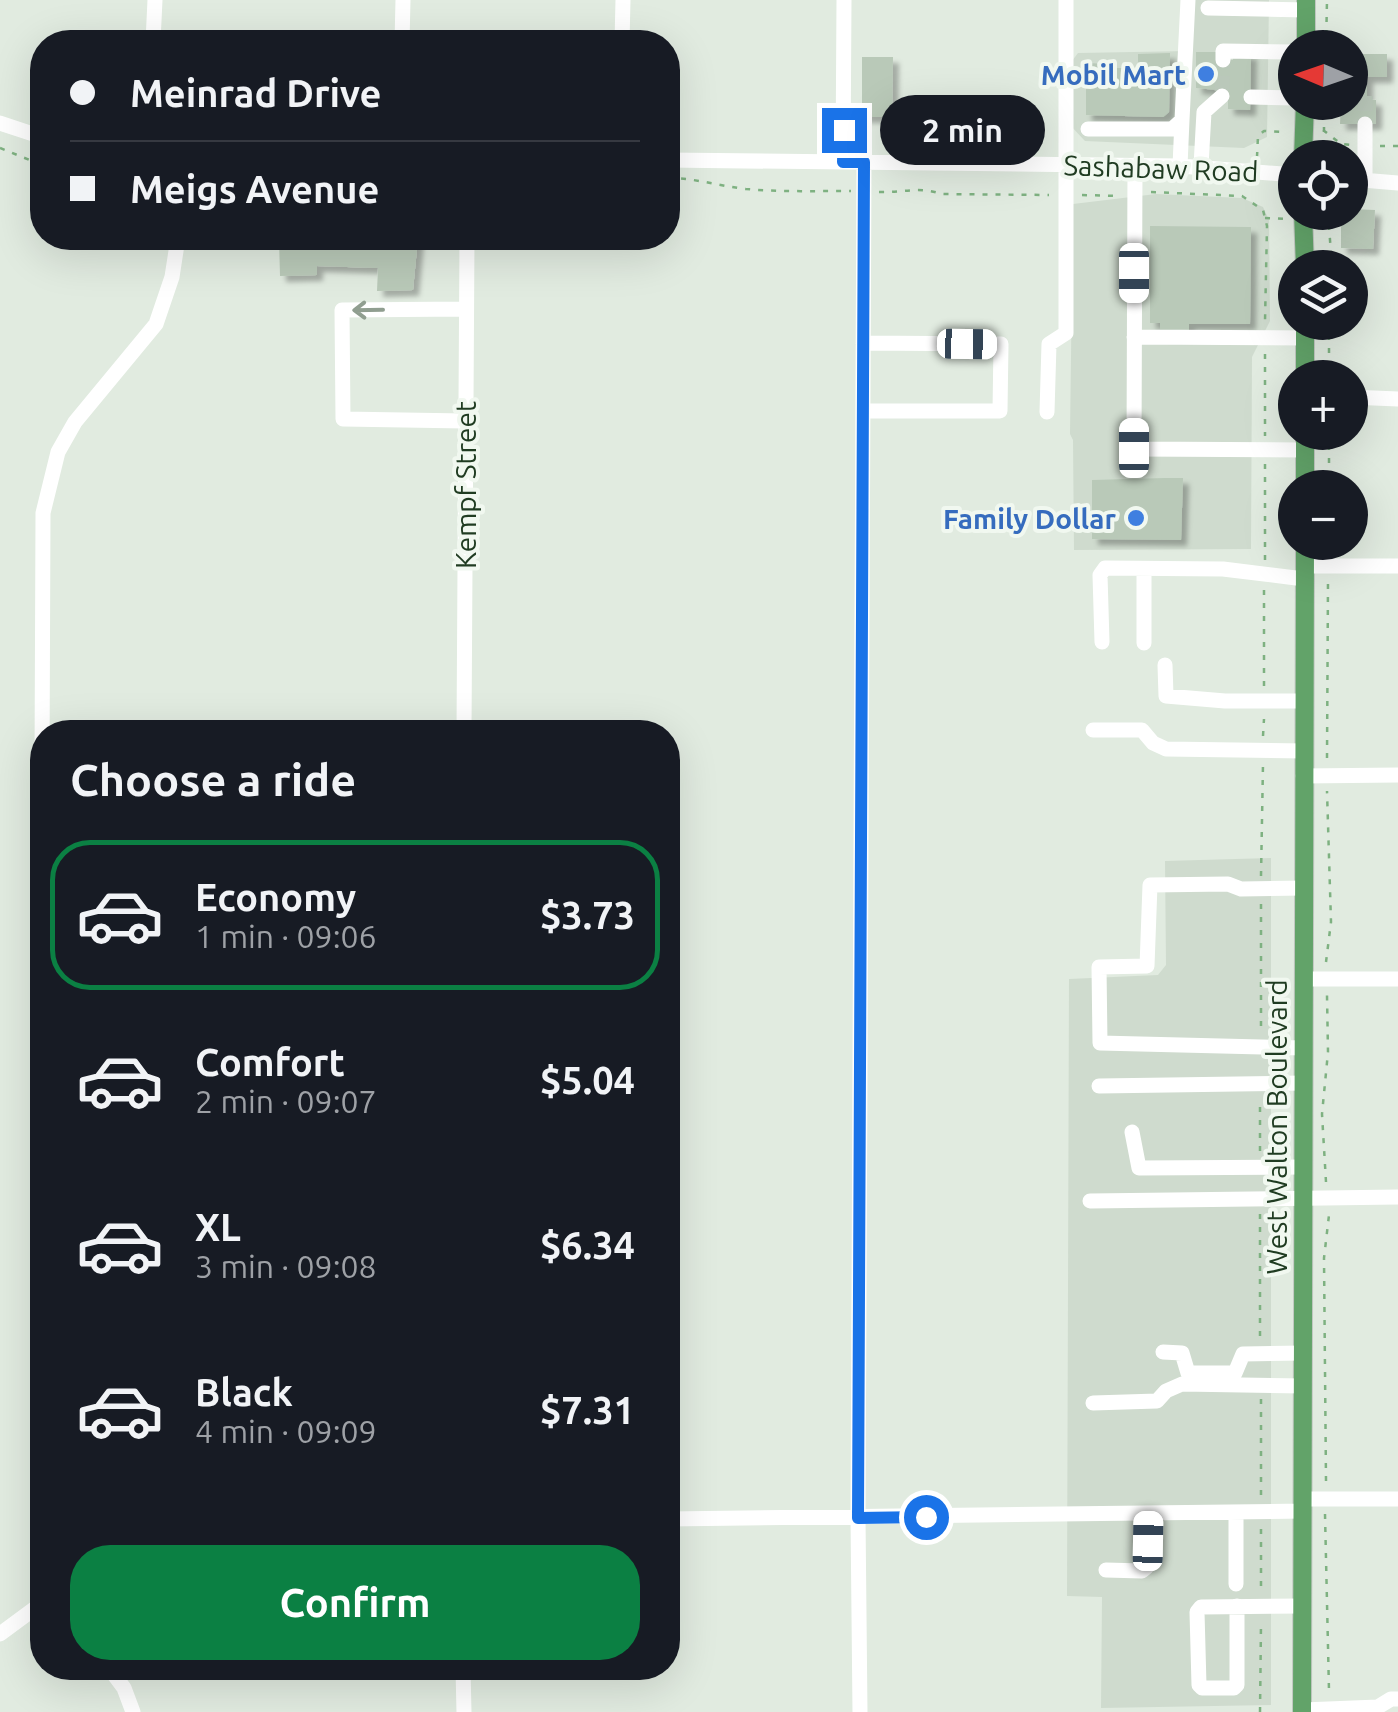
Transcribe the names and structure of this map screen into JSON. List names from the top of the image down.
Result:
{
  "streets": {
    "main road": ["West Walton Boulevard"],
    "street": ["Sashabaw Road", "Kempf Street"]
  },
  "places": ["Mobil Mart", "Family Dollar"],
  "north": "left",
  "page": {
    "map_buttons": ["+", "−"],
    "banner": ["Meinrad Drive", "Meigs Avenue"],
    "bubble": "2 min",
    "heading": "Choose a ride",
    "list": [
      {
        "name": "Economy",
        "note": "1 min · 09:06",
        "value": "$3.73"
      },
      {
        "name": "Comfort",
        "note": "2 min · 09:07",
        "value": "$5.04"
      },
      {
        "name": "XL",
        "note": "3 min · 09:08",
        "value": "$6.34"
      },
      {
        "name": "Black",
        "note": "4 min · 09:09",
        "value": "$7.31"
      }
    ],
    "buttons": "Confirm"
  }
}
